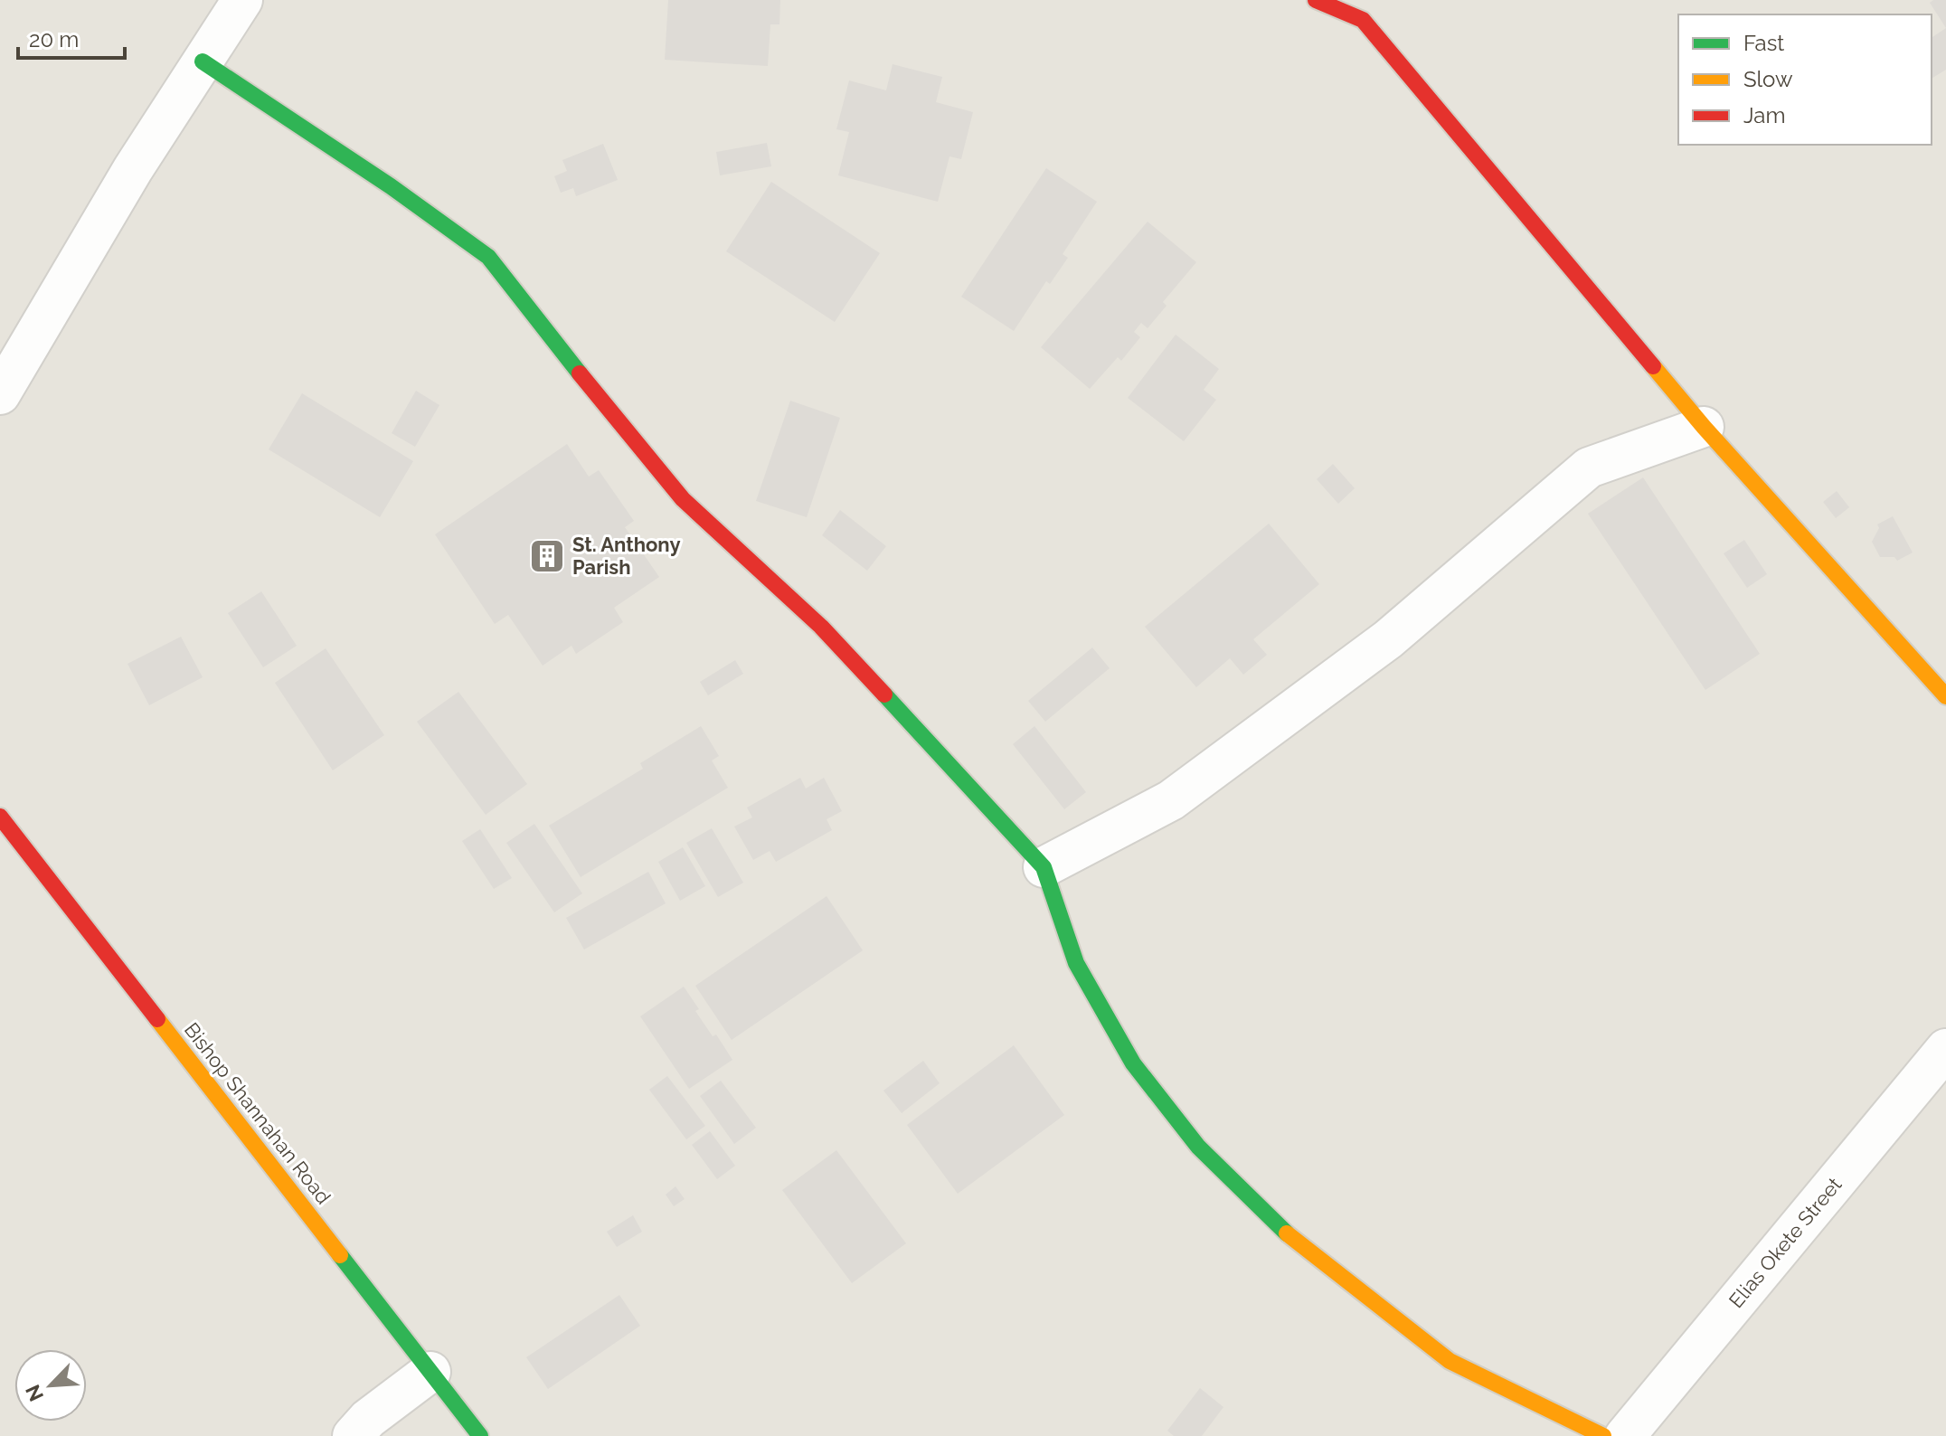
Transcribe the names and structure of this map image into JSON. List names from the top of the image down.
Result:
{
  "streets": {
    "street": ["Bishop Shannahan Road", "Elias Okete Street"]
  },
  "places": {
    "building": ["St. Anthony Parish"]
  },
  "legend": ["Fast", "Slow", "Jam"],
  "scale_bar": "20 m",
  "north": "bottom left"
}
